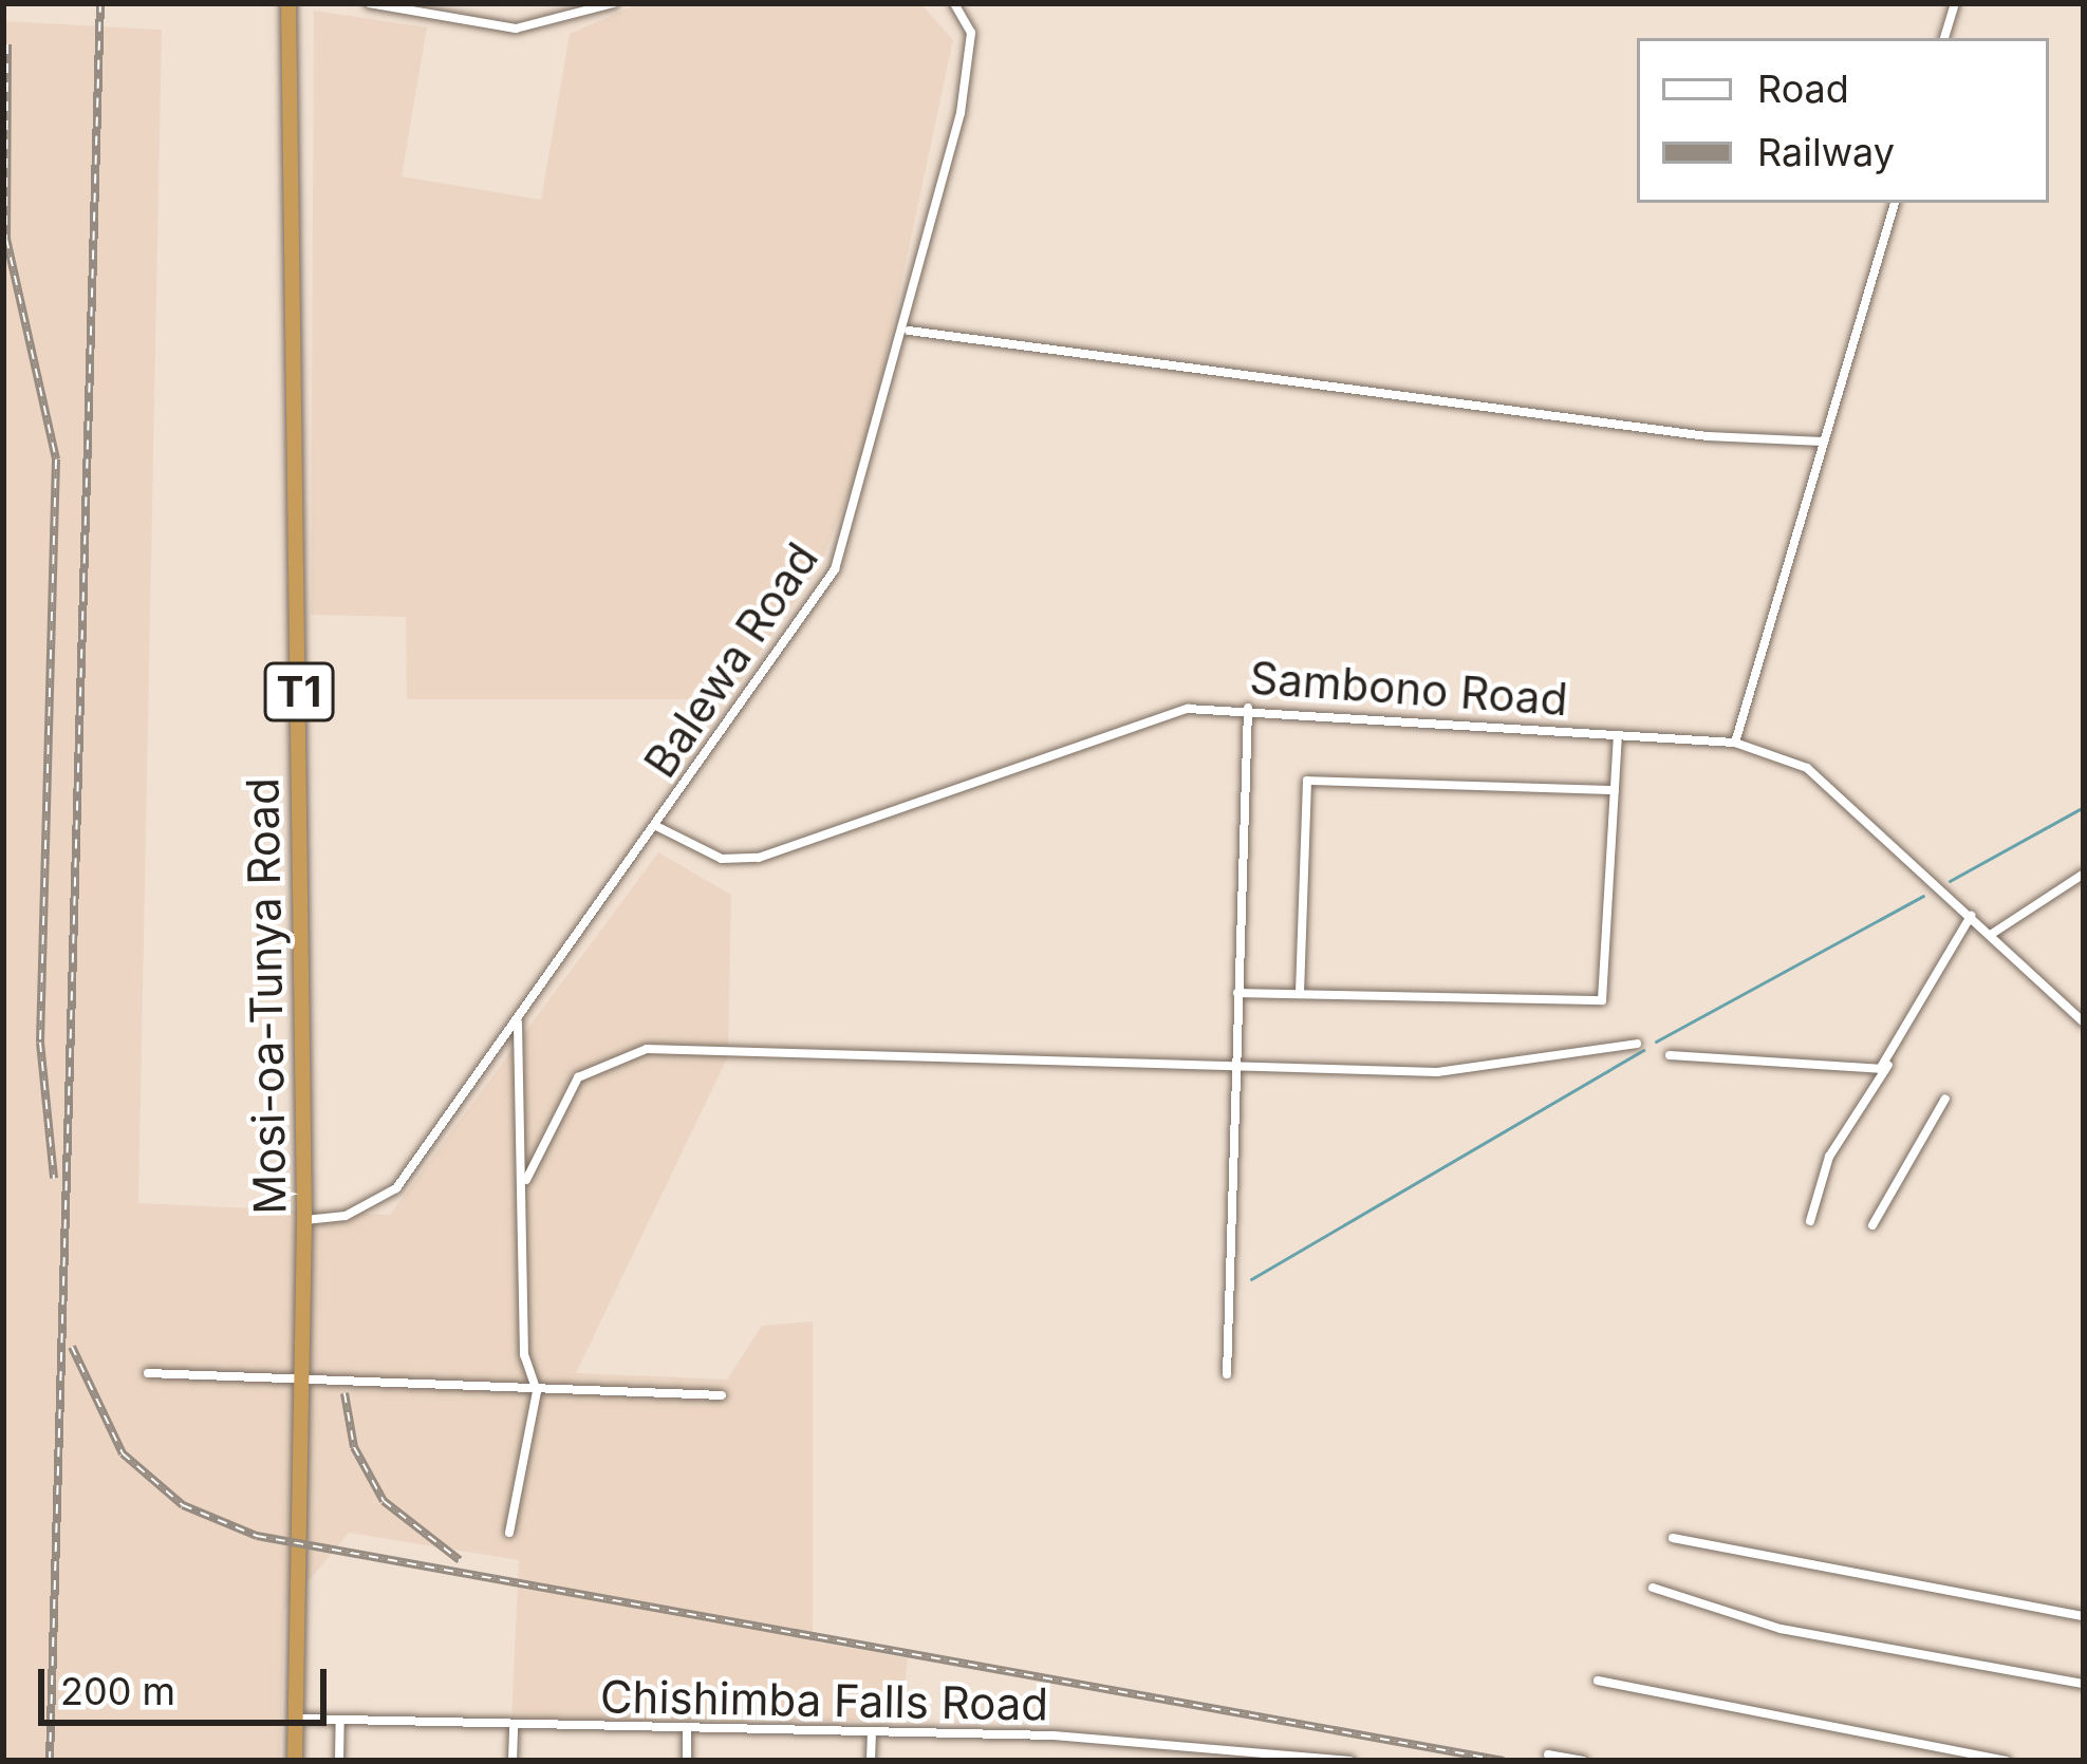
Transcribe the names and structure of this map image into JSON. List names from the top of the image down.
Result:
{
  "streets": {
    "highway": ["T1", "Mosi-oa-Tunya Road"],
    "street": ["Balewa Road", "Sambono Road", "Chishimba Falls Road"]
  },
  "crossings": [
    ["Balewa Road", "Sambono Road"],
    ["Balewa Road", "Mosi-oa-Tunya Road"],
    ["Mosi-oa-Tunya Road", "Chishimba Falls Road"]
  ],
  "legend": ["Road", "Railway"],
  "scale_bar": "200 m"
}
